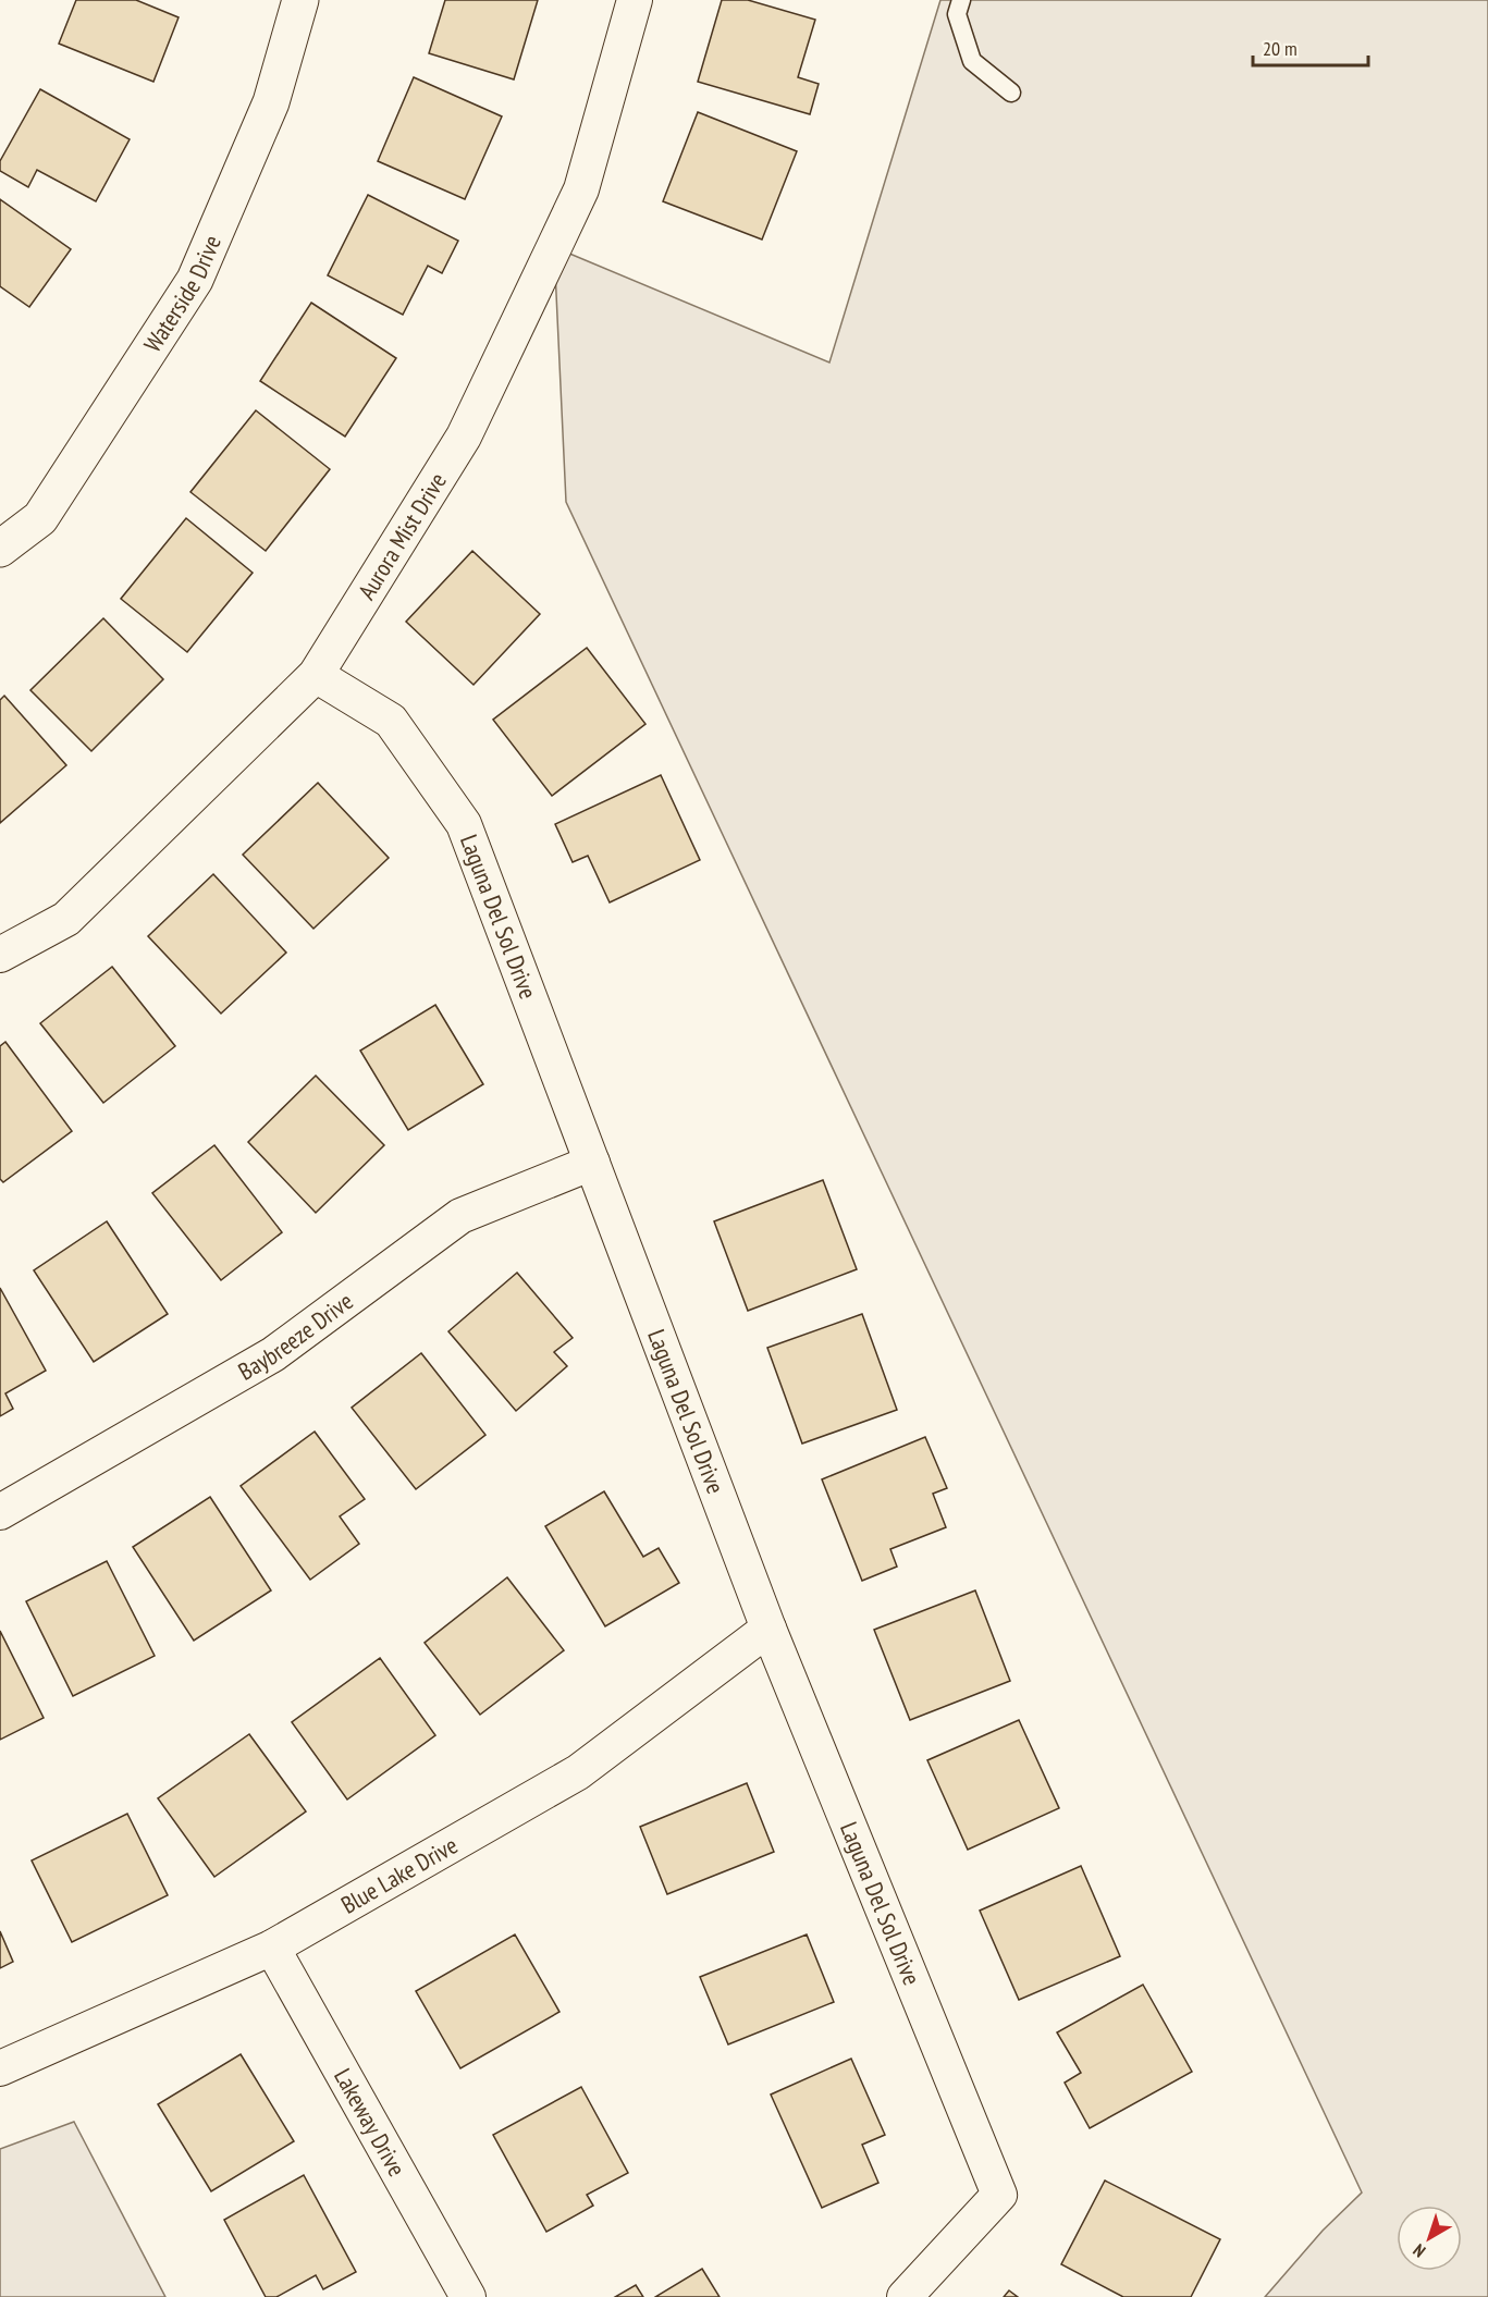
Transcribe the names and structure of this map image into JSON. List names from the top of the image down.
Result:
{
  "streets": {
    "street": [
      "Waterside Drive",
      "Aurora Mist Drive",
      "Laguna Del Sol Drive",
      "Baybreeze Drive",
      "Blue Lake Drive",
      "Lakeway Drive"
    ]
  },
  "crossings": [
    ["Aurora Mist Drive", "Laguna Del Sol Drive"],
    ["Laguna Del Sol Drive", "Baybreeze Drive"],
    ["Laguna Del Sol Drive", "Blue Lake Drive"],
    ["Blue Lake Drive", "Lakeway Drive"]
  ],
  "scale_bar": "20 m",
  "north": "bottom left"
}
